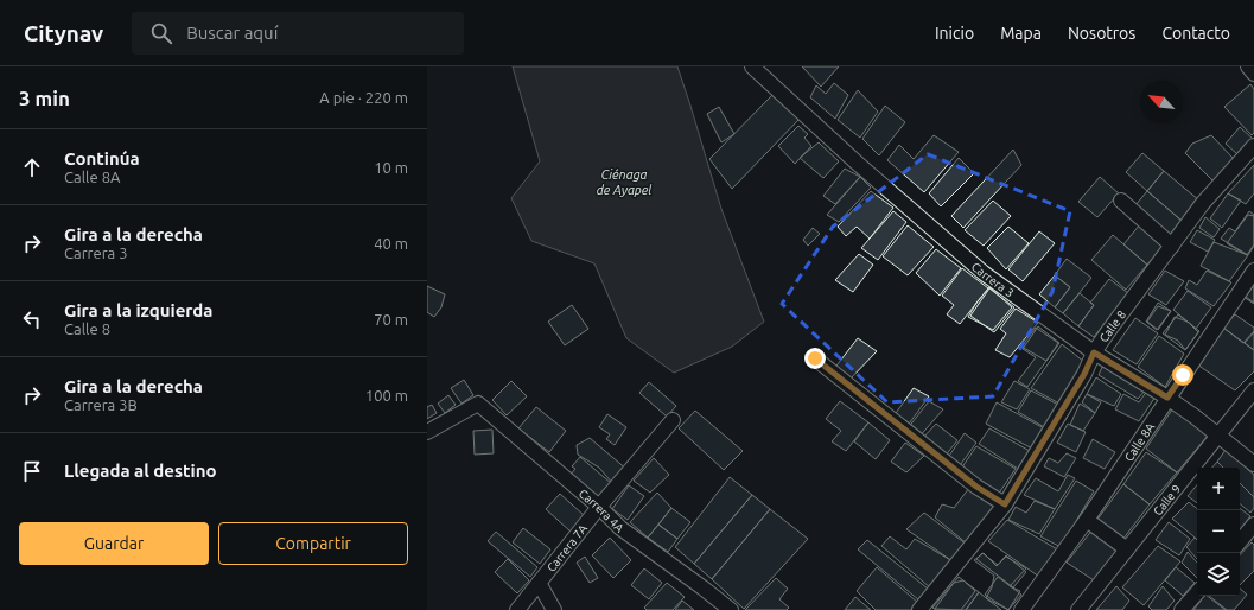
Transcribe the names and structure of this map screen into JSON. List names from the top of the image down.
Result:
{
  "streets": {
    "street": [
      "Carrera 3",
      "Calle 8",
      "Calle 8A",
      "Calle 9",
      "Carrera 4A",
      "Carrera 7A"
    ]
  },
  "crossings": [
    ["Carrera 3", "Calle 8"],
    ["Carrera 3", "Calle 8A"],
    ["Carrera 3", "Calle 9"],
    ["Carrera 4A", "Carrera 7A"]
  ],
  "water": ["Ciénaga de Ayapel"],
  "north": "top left",
  "page": {
    "header": "Citynav",
    "search": "Buscar aquí",
    "nav": [
      "Inicio",
      "Mapa",
      "Nosotros",
      "Contacto"
    ],
    "heading": ["3 min", "A pie · 220 m"],
    "list": [
      ["Continúa", "Calle 8A", "10 m"],
      ["Gira a la derecha", "Carrera 3", "40 m"],
      ["Gira a la izquierda", "Calle 8", "70 m"],
      ["Gira a la derecha", "Carrera 3B", "100 m"],
      "Llegada al destino"
    ],
    "map_buttons": ["+", "−"],
    "buttons": ["Guardar", "Compartir"]
  }
}
